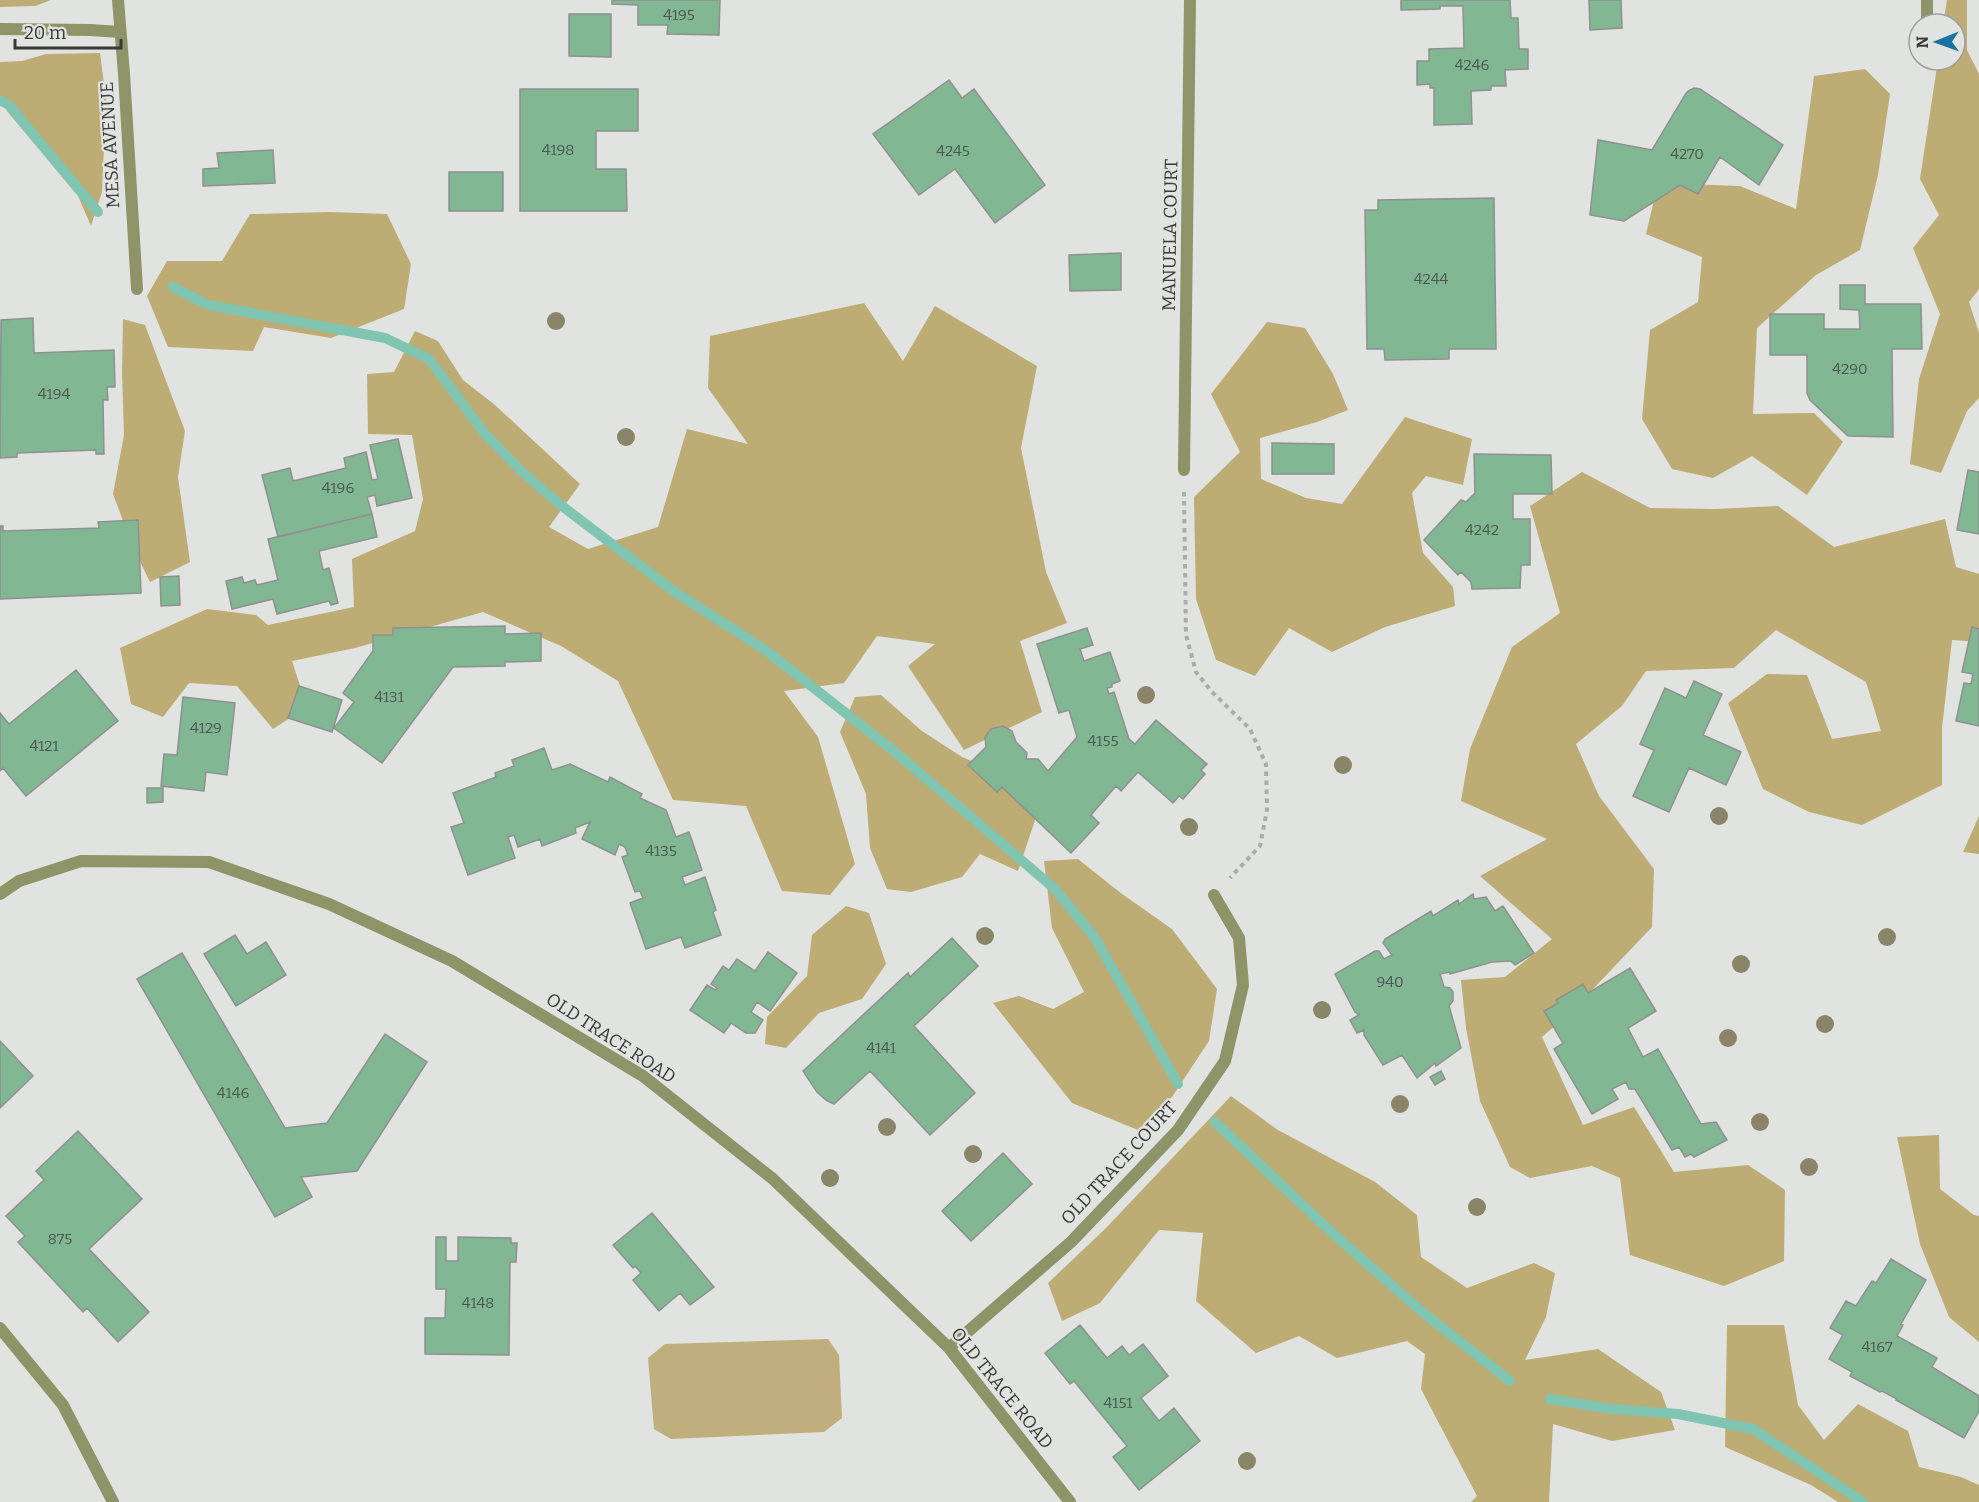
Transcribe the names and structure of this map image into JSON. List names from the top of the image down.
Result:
{
  "streets": {
    "street": [
      "MESA AVENUE",
      "MANUELA COURT",
      "OLD TRACE ROAD",
      "OLD TRACE COURT"
    ]
  },
  "crossings": [
    ["OLD TRACE ROAD", "OLD TRACE COURT"]
  ],
  "house_numbers": [
    "4195",
    "4246",
    "4198",
    "4245",
    "4270",
    "4244",
    "4290",
    "4194",
    "4196",
    "4242",
    "4131",
    "4129",
    "4155",
    "4121",
    "4135",
    "940",
    "4141",
    "4146",
    "875",
    "4148",
    "4167",
    "4151"
  ],
  "scale_bar": "20 m",
  "north": "left"
}
